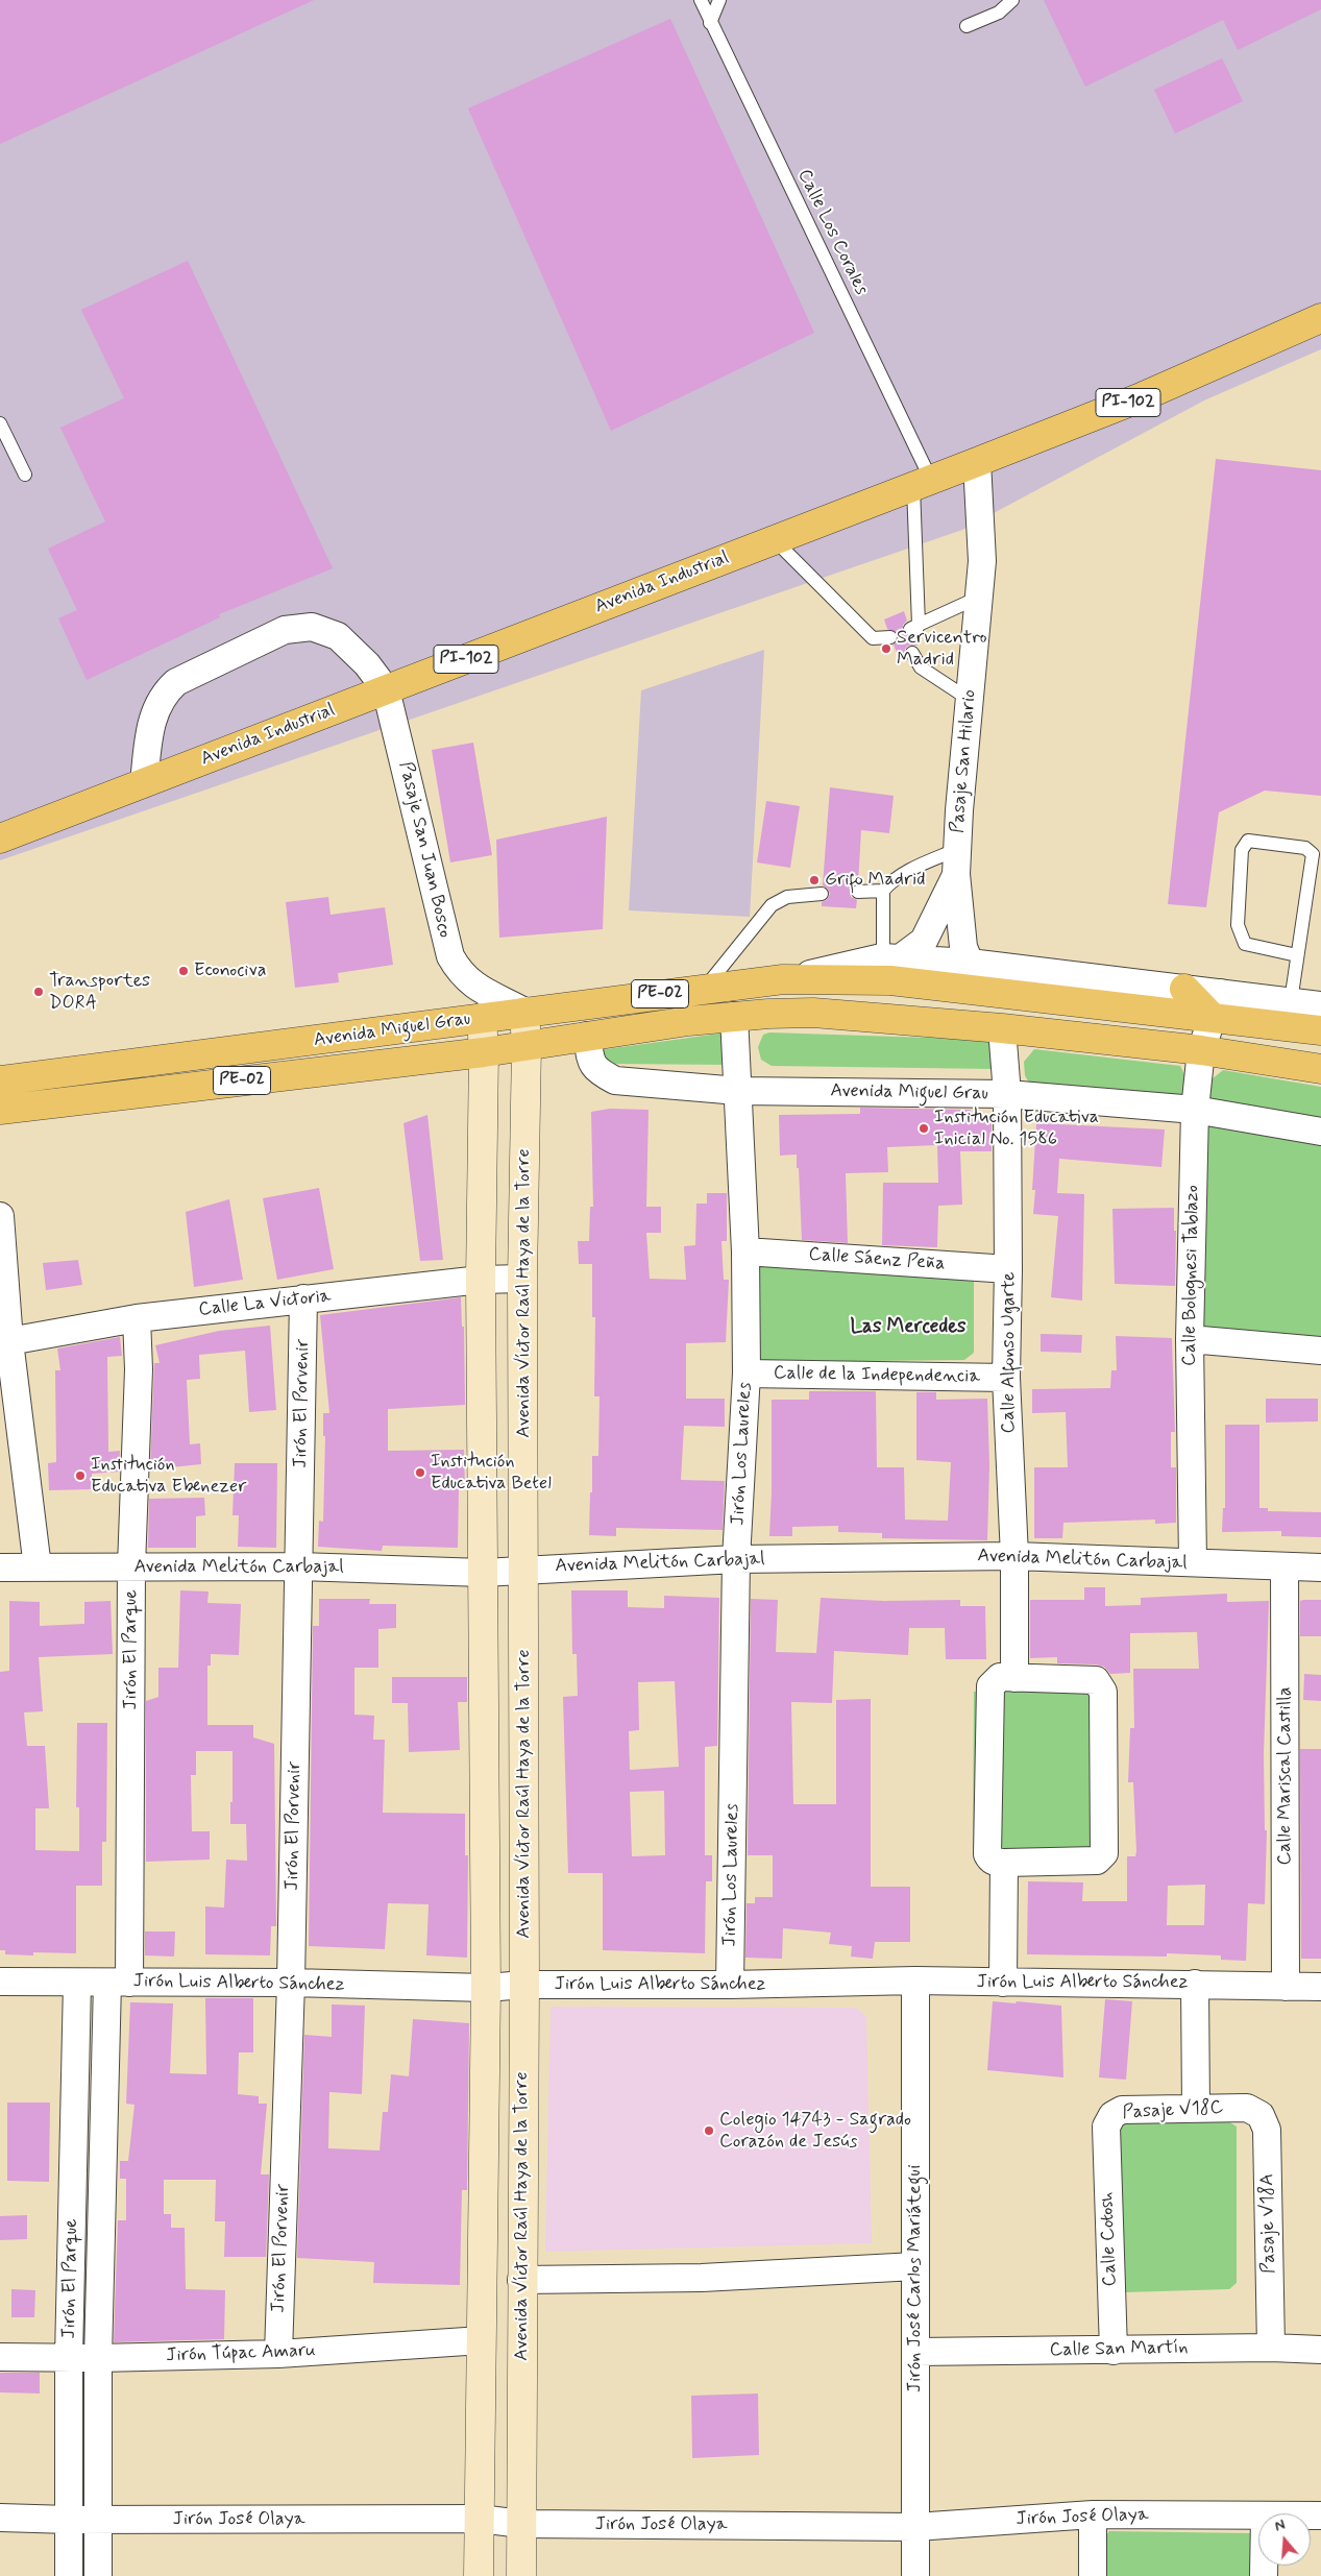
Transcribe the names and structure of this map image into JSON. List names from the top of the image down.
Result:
{
  "streets": {
    "main road": [
      "PI-102",
      "Avenida Industrial",
      "PE-02",
      "Avenida Miguel Grau",
      "Avenida Víctor Raúl Haya de la Torre"
    ],
    "street": [
      "Pasaje San Hilario",
      "Pasaje San Juan Bosco",
      "Calle Sáenz Peña",
      "Calle Bolognesi Tablazo",
      "Calle La Victoria",
      "Calle Alfonso Ugarte",
      "Calle de la Independencia",
      "Jirón El Porvenir",
      "Jirón Los Laureles",
      "Avenida Melitón Carbajal",
      "Jirón El Parque",
      "Calle Mariscal Castilla",
      "Jirón Luis Alberto Sánchez",
      "Pasaje V18C",
      "Pasaje V18A",
      "Calle Cotosh",
      "Jirón José Carlos Mariátegui",
      "Calle San Martín",
      "Jirón Túpac Amaru",
      "Jirón José Olaya"
    ],
    "lane": ["Calle Los Corales"]
  },
  "crossings": [
    ["Calle Los Corales", "Avenida Industrial"],
    ["Avenida Industrial", "Pasaje San Hilario"],
    ["Avenida Industrial", "Pasaje San Juan Bosco"],
    ["Pasaje San Hilario", "Avenida Miguel Grau"],
    ["Pasaje San Juan Bosco", "Avenida Miguel Grau"],
    ["Pasaje San Juan Bosco", "Avenida Víctor Raúl Haya de la Torre"],
    ["Avenida Miguel Grau", "Calle Bolognesi Tablazo"],
    ["Avenida Miguel Grau", "Avenida Víctor Raúl Haya de la Torre"],
    ["Avenida Miguel Grau", "Calle Alfonso Ugarte"],
    ["Avenida Miguel Grau", "Jirón Los Laureles"],
    ["Calle Sáenz Peña", "Calle Alfonso Ugarte"],
    ["Calle Sáenz Peña", "Jirón Los Laureles"],
    ["Calle Bolognesi Tablazo", "Avenida Melitón Carbajal"],
    ["Avenida Víctor Raúl Haya de la Torre", "Calle La Victoria"],
    ["Avenida Víctor Raúl Haya de la Torre", "Avenida Melitón Carbajal"],
    ["Avenida Víctor Raúl Haya de la Torre", "Jirón Luis Alberto Sánchez"],
    ["Avenida Víctor Raúl Haya de la Torre", "Jirón Túpac Amaru"],
    ["Avenida Víctor Raúl Haya de la Torre", "Jirón José Olaya"],
    ["Calle La Victoria", "Jirón El Porvenir"],
    ["Calle La Victoria", "Jirón El Parque"],
    ["Calle Alfonso Ugarte", "Calle de la Independencia"],
    ["Calle Alfonso Ugarte", "Avenida Melitón Carbajal"],
    ["Calle de la Independencia", "Jirón Los Laureles"],
    ["Jirón El Porvenir", "Avenida Melitón Carbajal"],
    ["Jirón El Porvenir", "Jirón Luis Alberto Sánchez"],
    ["Jirón El Porvenir", "Jirón Túpac Amaru"],
    ["Jirón Los Laureles", "Avenida Melitón Carbajal"],
    ["Jirón Los Laureles", "Jirón Luis Alberto Sánchez"],
    ["Avenida Melitón Carbajal", "Jirón El Parque"],
    ["Avenida Melitón Carbajal", "Calle Mariscal Castilla"],
    ["Jirón El Parque", "Jirón Luis Alberto Sánchez"],
    ["Jirón El Parque", "Jirón Túpac Amaru"],
    ["Jirón El Parque", "Jirón José Olaya"],
    ["Calle Mariscal Castilla", "Jirón Luis Alberto Sánchez"],
    ["Jirón Luis Alberto Sánchez", "Jirón José Carlos Mariátegui"],
    ["Pasaje V18C", "Pasaje V18A"],
    ["Pasaje V18C", "Calle Cotosh"],
    ["Pasaje V18A", "Calle San Martín"],
    ["Calle Cotosh", "Calle San Martín"],
    ["Jirón José Carlos Mariátegui", "Calle San Martín"],
    ["Jirón José Carlos Mariátegui", "Jirón José Olaya"]
  ],
  "districts": ["Las Mercedes"],
  "places": [
    "Servicentro Madrid",
    "Grifo Madrid",
    "Econociva",
    "Transportes DORA",
    "Institución Educativa Inicial No. 1586",
    "Institución Educativa Betel",
    "Institución Educativa Ebenezer",
    "Colegio 14743 - Sagrado Corazón de Jesús"
  ],
  "north": "top"
}
